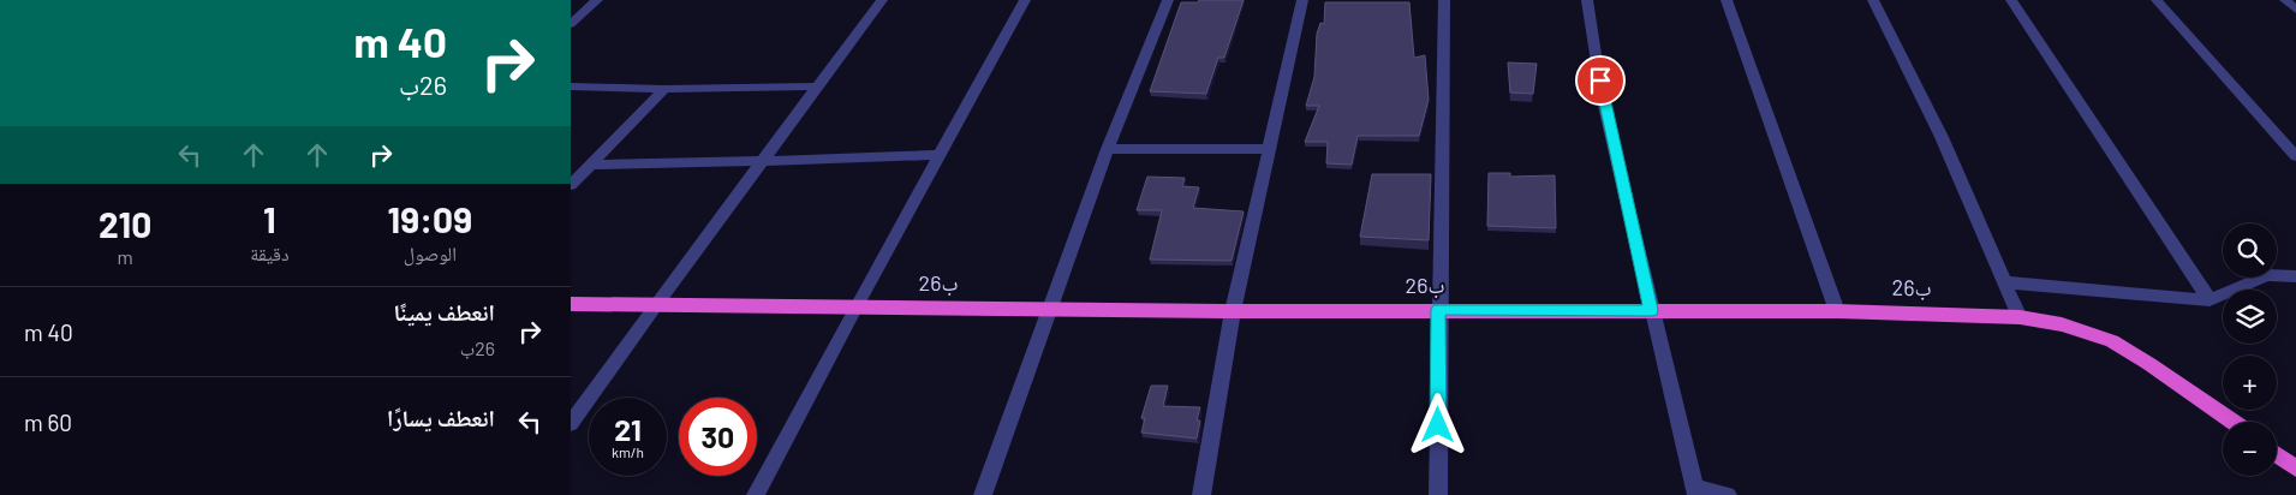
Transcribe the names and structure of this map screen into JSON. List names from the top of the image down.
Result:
{
  "streets": {
    "highway": ["26ب"]
  },
  "page": {
    "turn": ["40 m", "26ب"],
    "eta": [
      "19:09",
      "الوصول",
      "1",
      "دقيقة",
      "210",
      "m"
    ],
    "map_buttons": ["+", "−"],
    "list": [
      {
        "name": "انعطف يمينًا",
        "note": "26ب",
        "value": "40 m"
      },
      {
        "name": "انعطف يسارًا",
        "value": "60 m"
      }
    ],
    "speed": "21 km/h",
    "limit": "30"
  }
}
